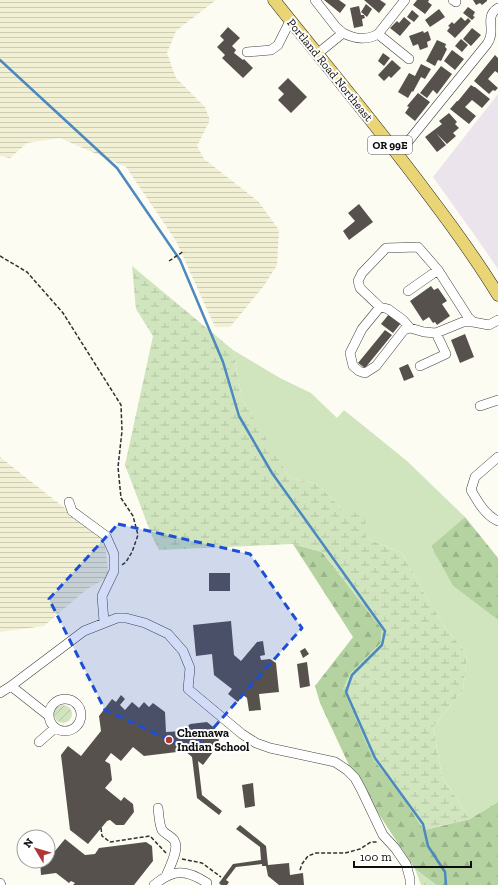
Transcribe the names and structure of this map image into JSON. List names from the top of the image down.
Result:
{
  "streets": {
    "main road": ["Portland Road Northeast", "OR 99E"]
  },
  "places": ["Chemawa Indian School"],
  "scale_bar": "100 m",
  "north": "top left"
}
